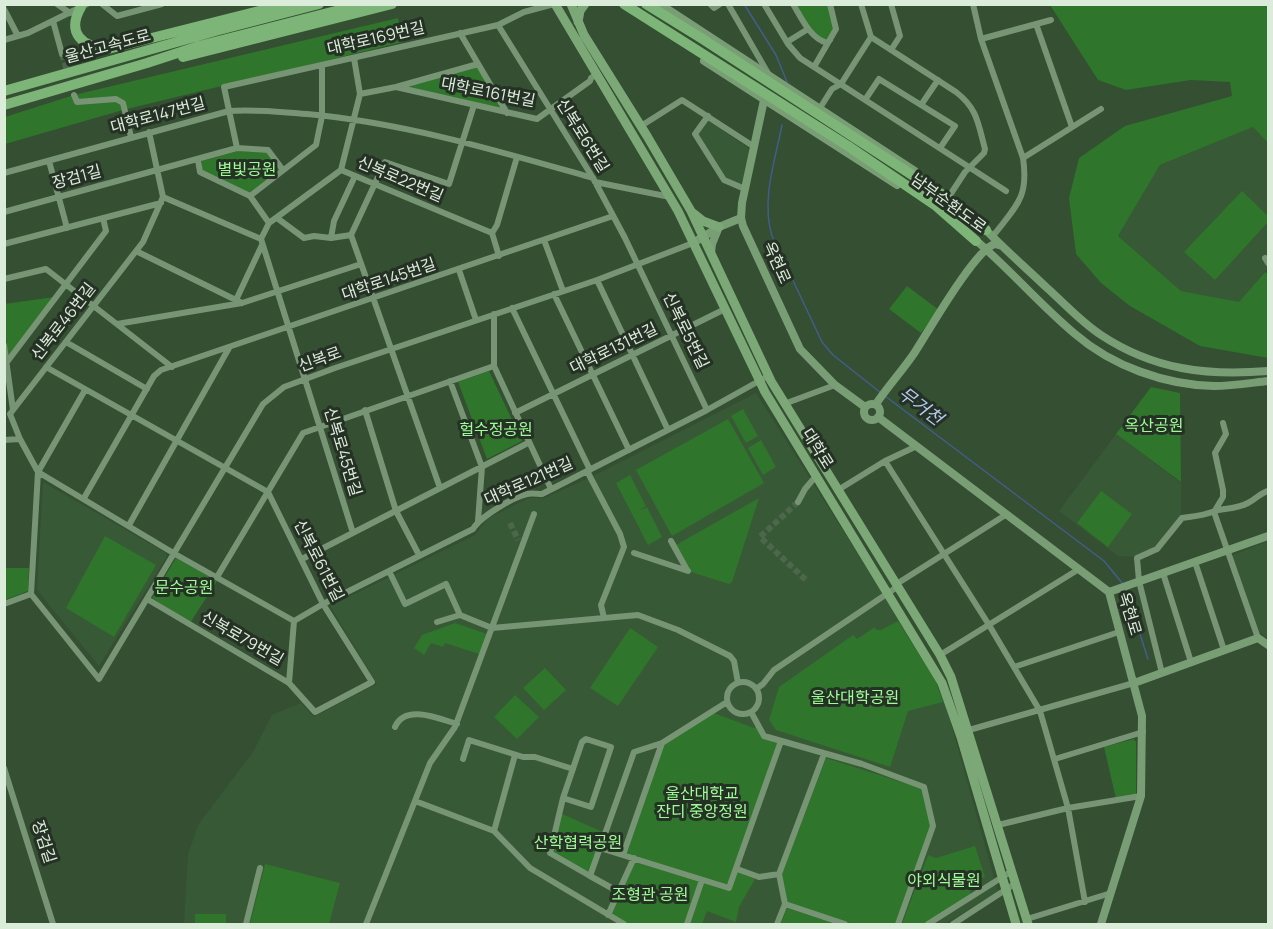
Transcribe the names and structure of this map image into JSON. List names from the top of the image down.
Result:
{
  "streets": {
    "highway": ["울산고속도로"],
    "main road": ["남부순환도로", "옥현로", "대학로"],
    "street": [
      "대학로169번길",
      "대학로161번길",
      "대학로147번길",
      "신복로6번길",
      "장검1길",
      "신복로22번길",
      "대학로145번길",
      "신복로46번길",
      "신복로5번길",
      "대학로131번길",
      "신복로",
      "신복로45번길",
      "대학로121번길",
      "신복로61번길",
      "신복로79번길",
      "장검길"
    ]
  },
  "crossings": [
    ["대학로169번길", "대학로147번길"],
    ["대학로169번길", "신복로6번길"],
    ["대학로169번길", "대학로"],
    ["대학로161번길", "신복로6번길"],
    ["대학로161번길", "대학로"],
    ["대학로147번길", "신복로6번길"],
    ["대학로147번길", "대학로"],
    ["신복로6번길", "대학로145번길"],
    ["신복로6번길", "신복로5번길"],
    ["신복로6번길", "신복로"],
    ["남부순환도로", "옥현로"],
    ["신복로5번길", "대학로131번길"],
    ["신복로5번길", "신복로"],
    ["신복로5번길", "대학로121번길"],
    ["대학로131번길", "대학로"],
    ["신복로", "대학로"],
    ["신복로", "신복로45번길"],
    ["신복로", "신복로79번길"],
    ["대학로", "대학로121번길"],
    ["대학로121번길", "신복로61번길"],
    ["신복로61번길", "신복로79번길"]
  ],
  "water": ["무거천"],
  "parks": [
    "별빛공원",
    "옥산공원",
    "헐수정공원",
    "문수공원",
    "울산대학공원",
    "울산대학교 잔디 중앙정원",
    "산학협력공원",
    "야외식물원",
    "조형관 공원"
  ]
}
